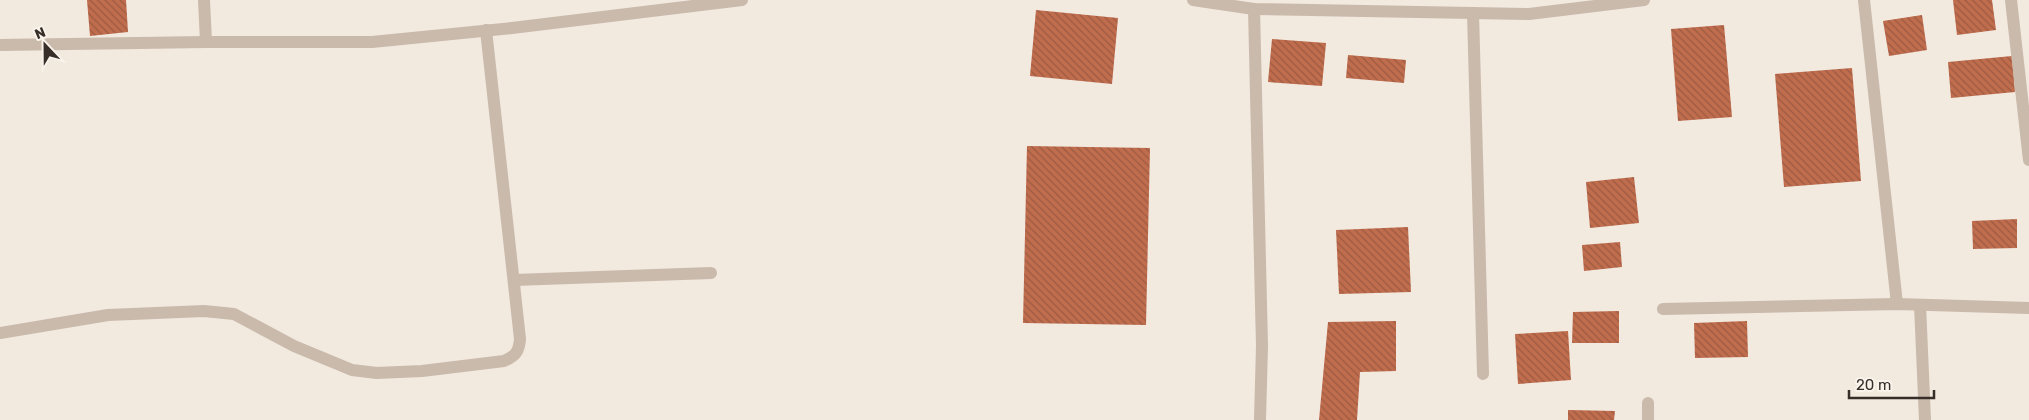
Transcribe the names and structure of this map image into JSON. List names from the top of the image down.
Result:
{
  "scale_bar": "20 m",
  "north": "top"
}
